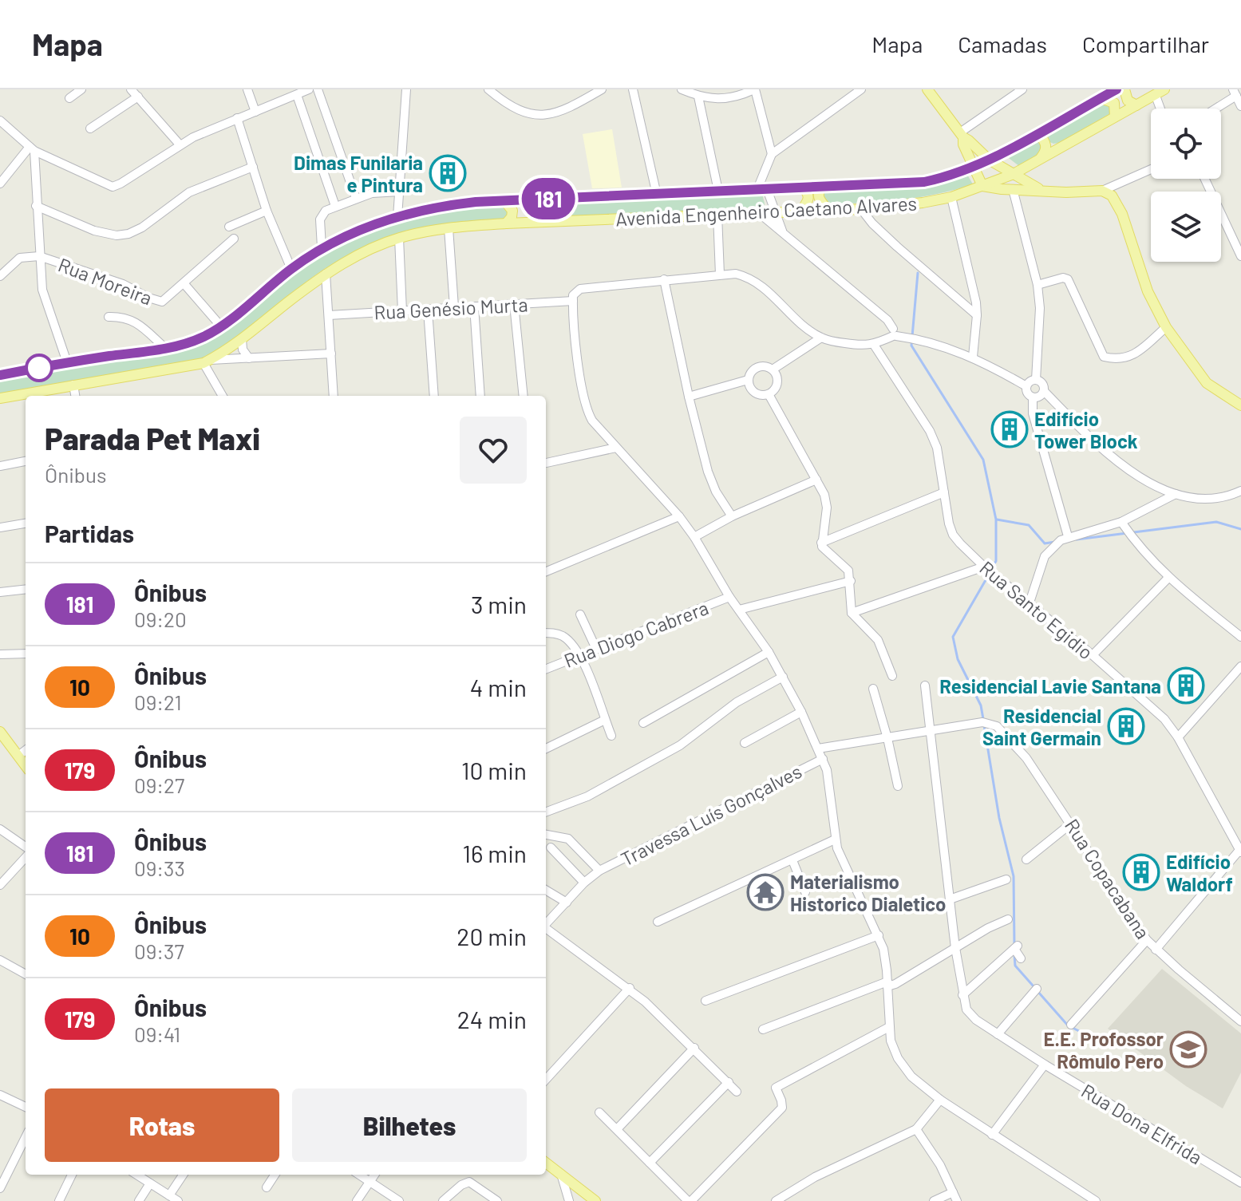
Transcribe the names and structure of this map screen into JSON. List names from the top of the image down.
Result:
{
  "streets": {
    "main road": ["Avenida Engenheiro Caetano Alvares"],
    "street": [
      "Rua Moreira",
      "Rua Genésio Murta",
      "Rua Santo Egidio",
      "Rua Diogo Cabrera",
      "Travessa Luís Gonçalves",
      "Rua Copacabana",
      "Rua Dona Elfrida"
    ]
  },
  "crossings": [
    ["Rua Copacabana", "Rua Dona Elfrida"]
  ],
  "places": {
    "building": [
      "Dimas Funilaria e Pintura",
      "Edifício Tower Block",
      "Residencial Lavie Santana",
      "Residencial Saint Germain",
      "Edifício Waldorf"
    ],
    "temple": ["Materialismo Historico Dialetico"],
    "school or university": ["E.E. Profossor Rômulo Pero"]
  },
  "lines": ["bus line 181"],
  "page": {
    "header": "Mapa",
    "nav": ["Mapa", "Camadas", "Compartilhar"],
    "on_map": "181",
    "heading": [
      ["Parada Pet Maxi", "Ônibus"],
      "Partidas"
    ],
    "list": [
      {
        "mark": "181",
        "name": "Ônibus",
        "note": "09:20",
        "value": "3 min"
      },
      {
        "mark": "10",
        "name": "Ônibus",
        "note": "09:21",
        "value": "4 min"
      },
      {
        "mark": "179",
        "name": "Ônibus",
        "note": "09:27",
        "value": "10 min"
      },
      {
        "mark": "181",
        "name": "Ônibus",
        "note": "09:33",
        "value": "16 min"
      },
      {
        "mark": "10",
        "name": "Ônibus",
        "note": "09:37",
        "value": "20 min"
      },
      {
        "mark": "179",
        "name": "Ônibus",
        "note": "09:41",
        "value": "24 min"
      }
    ],
    "buttons": ["Rotas", "Bilhetes"]
  }
}
